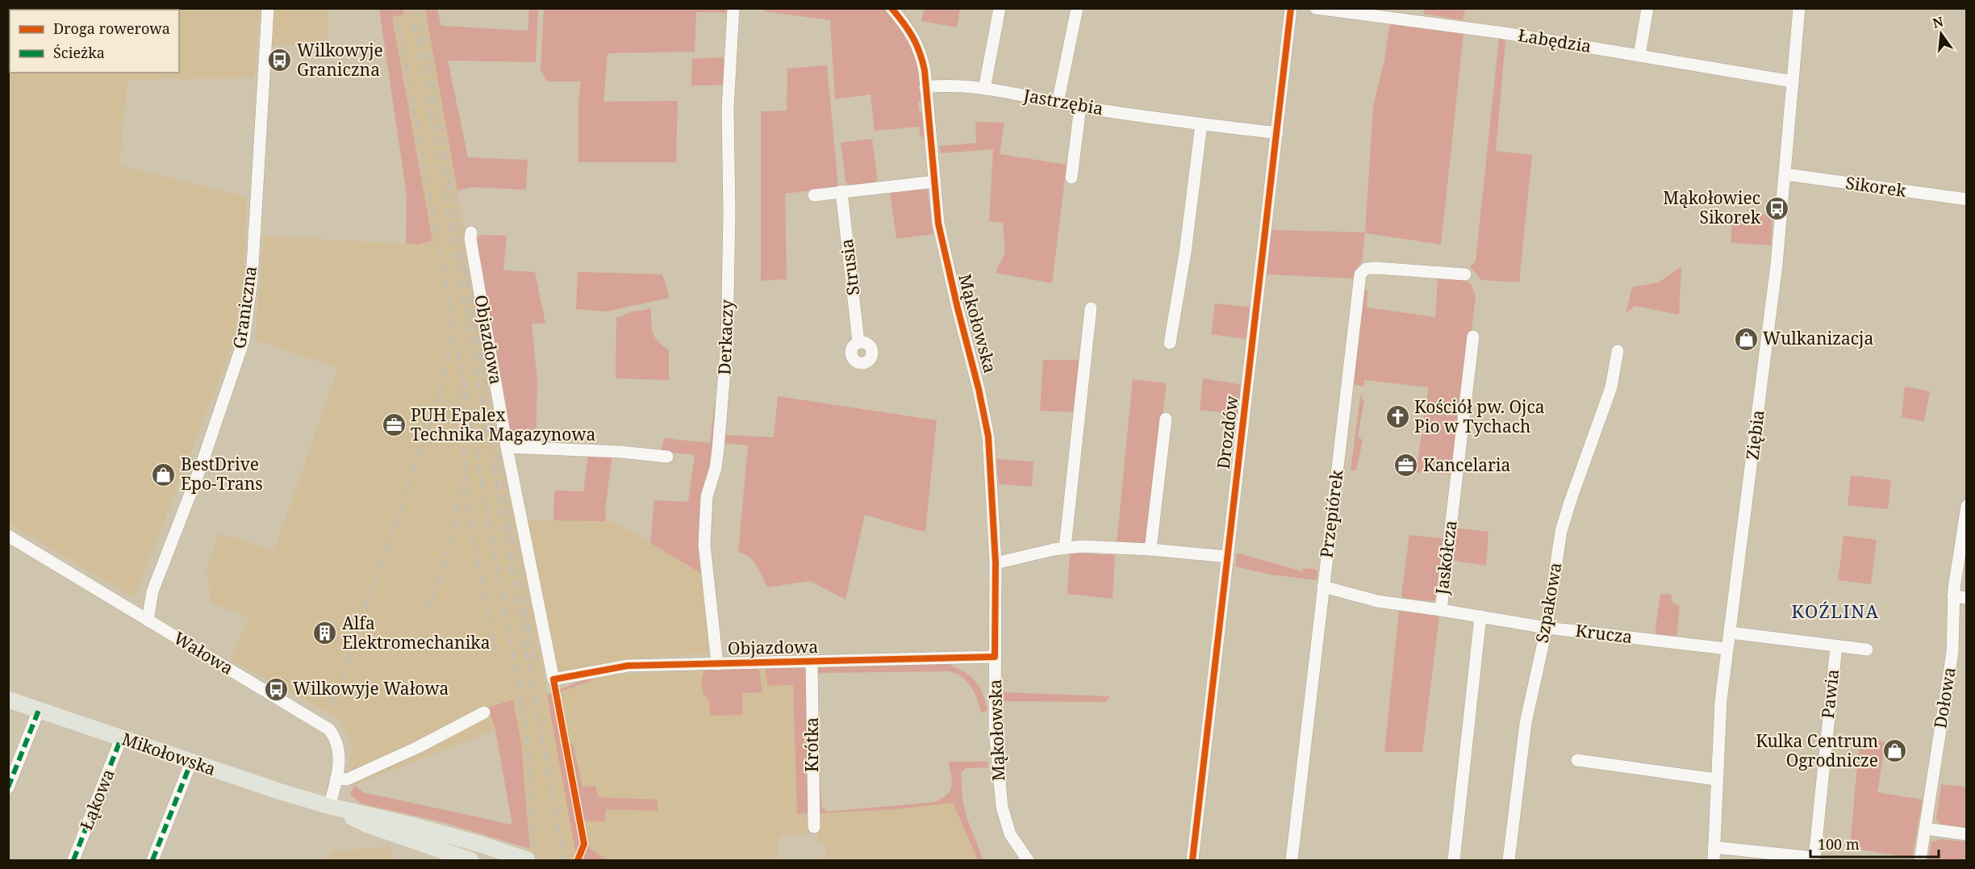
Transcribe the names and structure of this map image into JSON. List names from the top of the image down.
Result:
{
  "streets": {
    "main road": ["Mikołowska"],
    "street": [
      "Łabędzia",
      "Jastrzębia",
      "Sikorek",
      "Strusia",
      "Graniczna",
      "Mąkołowska",
      "Derkaczy",
      "Objazdowa",
      "Drozdów",
      "Ziębia",
      "Przepiórek",
      "Jaskółcza",
      "Szpakowa",
      "Krucza",
      "Wałowa",
      "Pawia",
      "Dołowa",
      "Krótka",
      "Łąkowa"
    ]
  },
  "crossings": [
    ["Łabędzia", "Ziębia"],
    ["Jastrzębia", "Mąkołowska"],
    ["Jastrzębia", "Drozdów"],
    ["Sikorek", "Ziębia"],
    ["Mąkołowska", "Objazdowa"],
    ["Derkaczy", "Objazdowa"],
    ["Objazdowa", "Krótka"],
    ["Ziębia", "Krucza"],
    ["Ziębia", "Pawia"],
    ["Jaskółcza", "Krucza"],
    ["Szpakowa", "Krucza"],
    ["Wałowa", "Mikołowska"],
    ["Mikołowska", "Łąkowa"]
  ],
  "districts": ["KOŹLINA"],
  "places": {
    "bus stop": ["Wilkowyje Graniczna", "Mąkołowiec Sikorek", "Wilkowyje Wałowa"],
    "shop": ["Wulkanizacja", "BestDrive Epo-Trans", "Kulka Centrum Ogrodnicze"],
    "church": ["Kościół pw. Ojca Pio w Tychach"],
    "office": ["PUH Epalex Technika Magazynowa", "Kancelaria"],
    "building": ["Alfa Elektromechanika"]
  },
  "legend": ["Droga rowerowa", "Ścieżka"],
  "scale_bar": "100 m",
  "north": "top"
}
